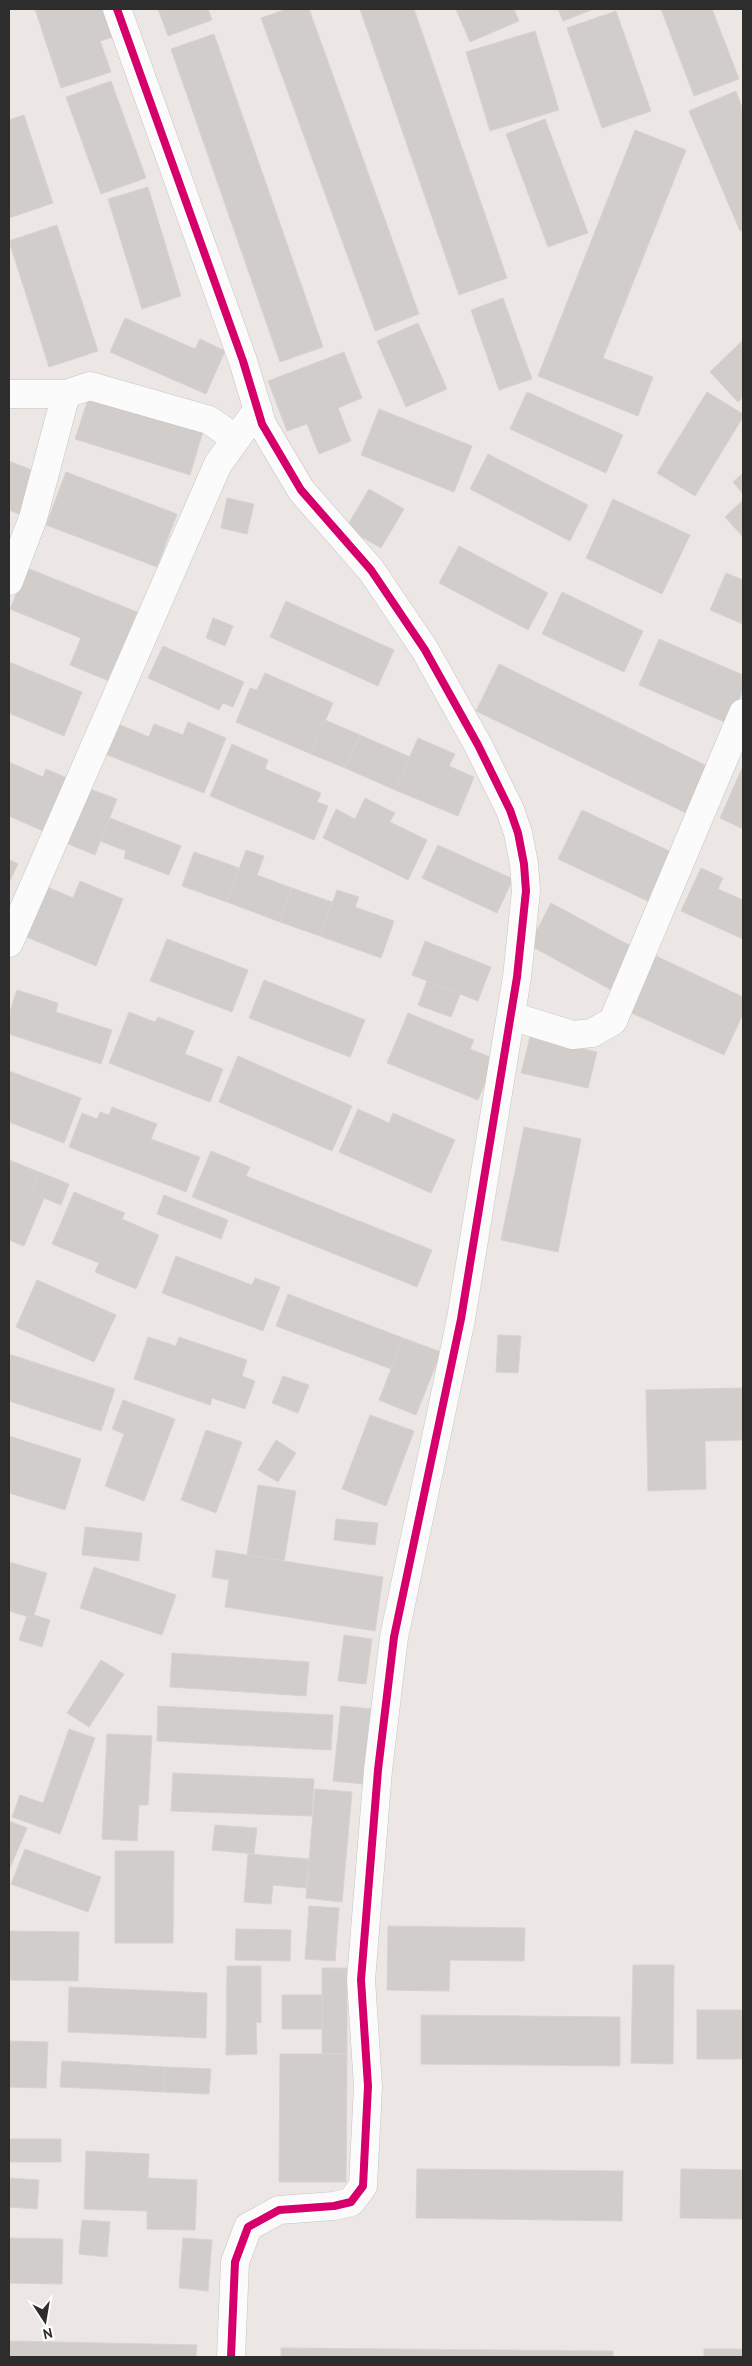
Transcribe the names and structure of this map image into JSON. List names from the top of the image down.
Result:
{
  "north": "bottom"
}
